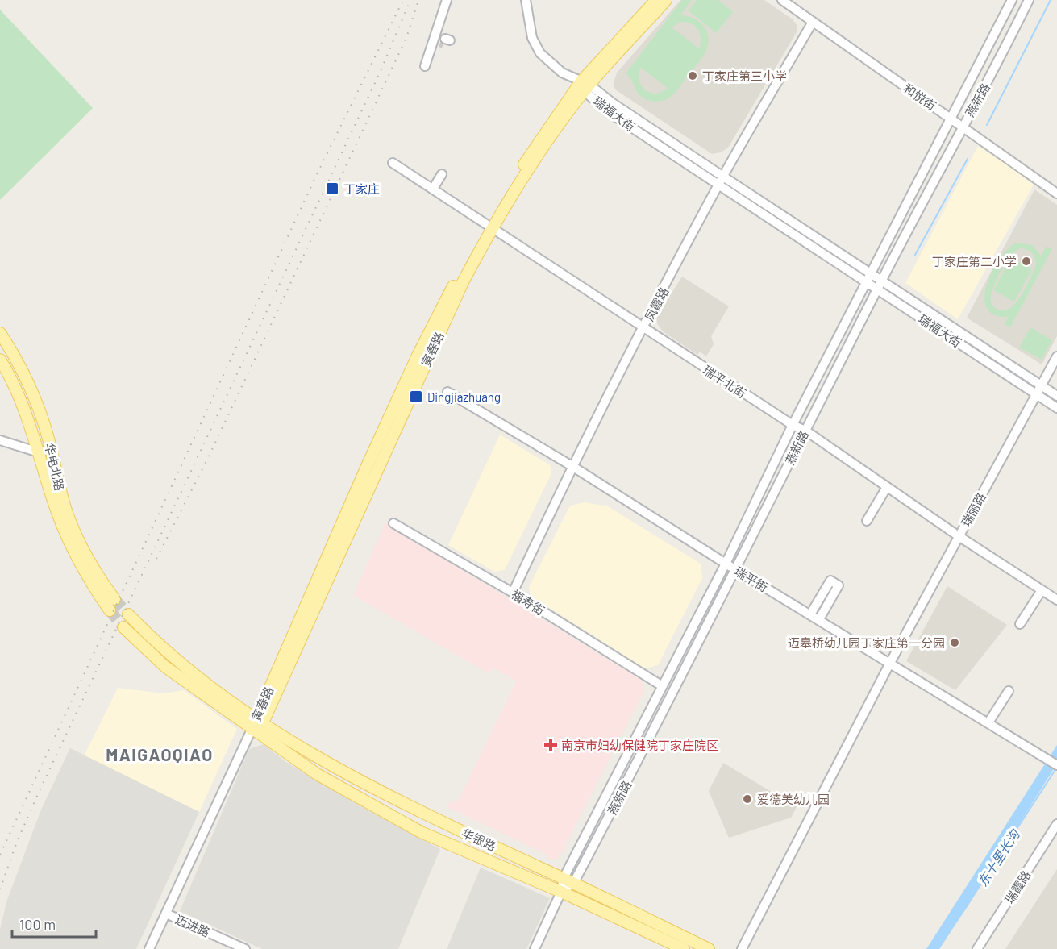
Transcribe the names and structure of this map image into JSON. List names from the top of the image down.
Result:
{
  "streets": {
    "main road": ["寅春路", "华电北路", "华银路"],
    "street": [
      "和悦街",
      "燕新路",
      "瑞福大街",
      "凤霞路",
      "瑞平北街",
      "瑞丽路",
      "瑞平街",
      "福寿街",
      "瑞霞路",
      "迈进路"
    ]
  },
  "crossings": [
    ["和悦街", "燕新路"],
    ["和悦街", "凤霞路"],
    ["燕新路", "瑞福大街"],
    ["燕新路", "瑞平北街"],
    ["燕新路", "瑞平街"],
    ["燕新路", "福寿街"],
    ["燕新路", "华银路"],
    ["瑞福大街", "凤霞路"],
    ["瑞福大街", "寅春路"],
    ["瑞福大街", "瑞丽路"],
    ["凤霞路", "瑞平北街"],
    ["凤霞路", "瑞平街"],
    ["凤霞路", "福寿街"],
    ["寅春路", "瑞平北街"],
    ["寅春路", "华银路"],
    ["寅春路", "迈进路"],
    ["瑞平北街", "瑞丽路"],
    ["瑞丽路", "瑞平街"]
  ],
  "districts": ["MAIGAOQIAO"],
  "water": ["东十里长沟"],
  "places": {
    "other": [
      "丁家庄第三小学",
      "丁家庄第二小学",
      "迈皋桥幼儿园丁家庄第一分园",
      "爱德美幼儿园"
    ],
    "transit": ["丁家庄", "Dingjiazhuang"],
    "health": ["南京市妇幼保健院丁家庄院区"]
  },
  "scale_bar": "100 m"
}
